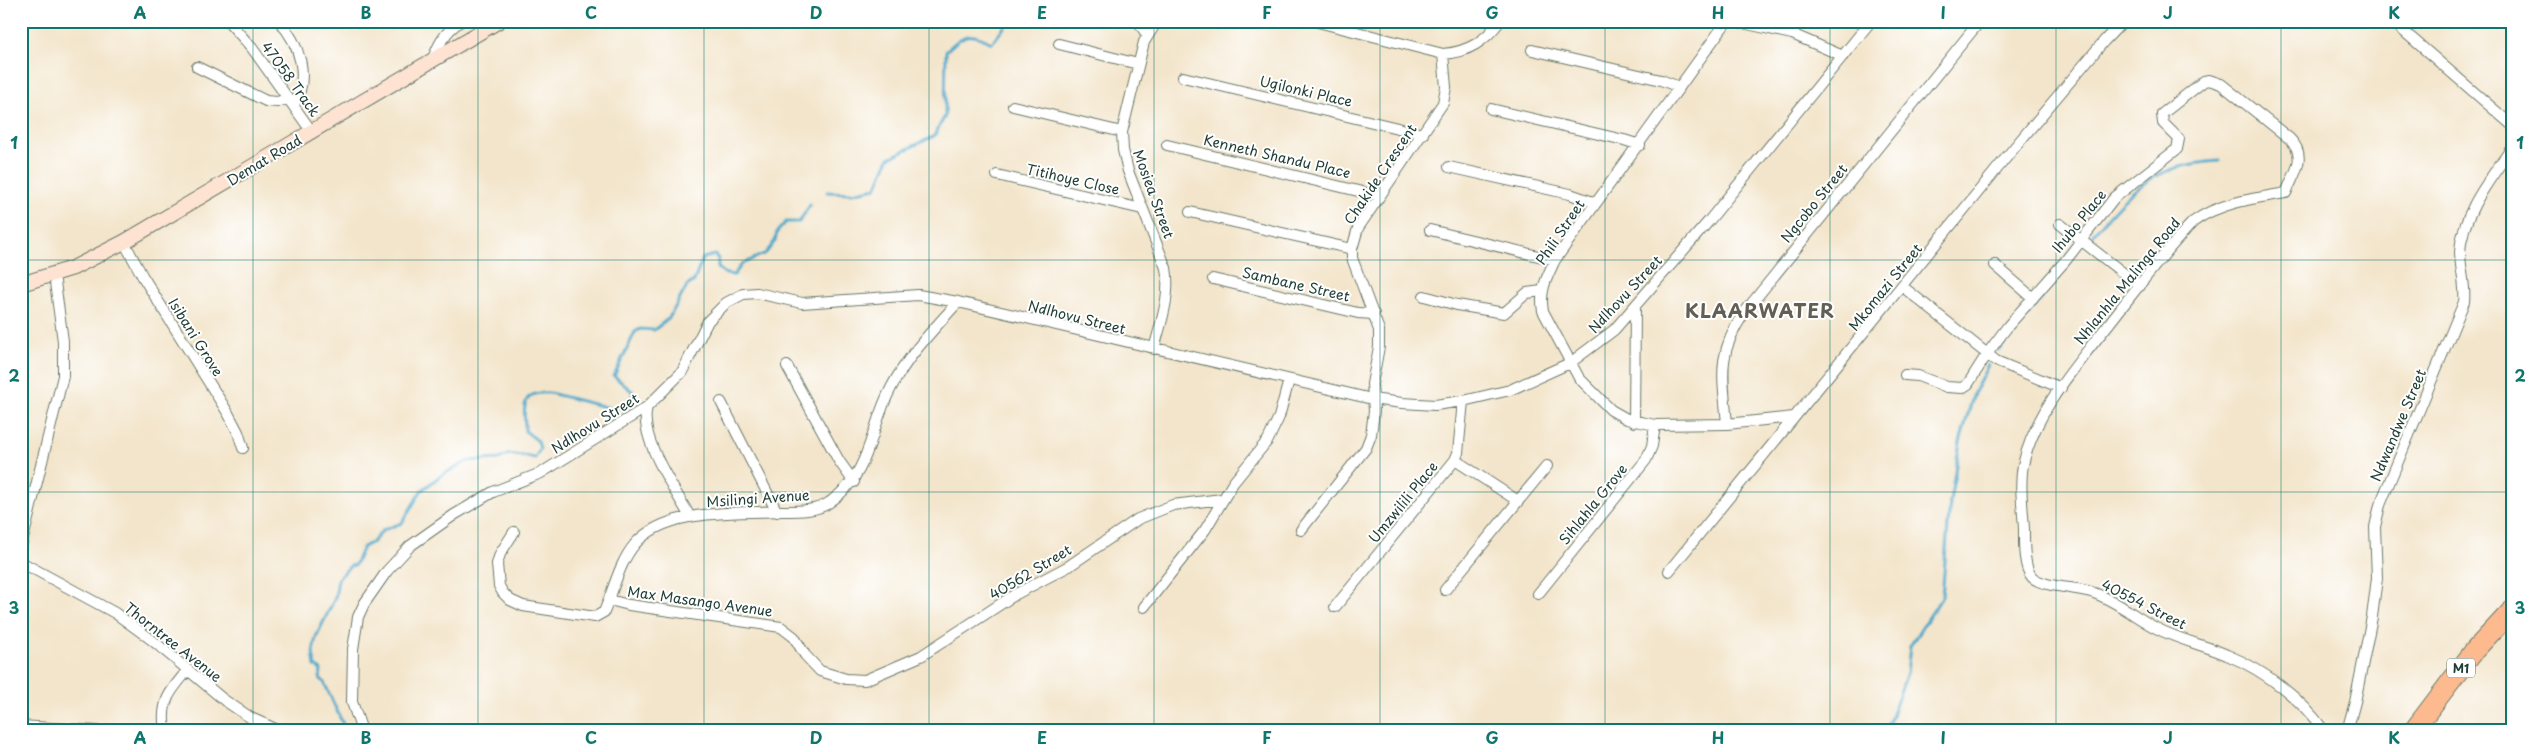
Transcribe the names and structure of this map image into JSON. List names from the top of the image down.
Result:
{
  "streets": {
    "highway": ["M1"],
    "street": [
      "47058 Track",
      "Ugilonki Place",
      "Kenneth Shandu Place",
      "Demat Road",
      "Chakide Crescent",
      "Titihoye Close",
      "Mosiea Street",
      "Ngcobo Street",
      "Ihubo Place",
      "Phili Street",
      "Nhlanhla Malinga Road",
      "Sambane Street",
      "Mkomazi Street",
      "Ndlhovu Street",
      "Isibani Grove",
      "Ndwandwe Street",
      "Msilingi Avenue",
      "Umzwilili Place",
      "Sihlahla Grove",
      "40562 Street",
      "Max Masango Avenue",
      "40554 Street",
      "Thorntree Avenue"
    ]
  },
  "crossings": [
    ["47058 Track", "Demat Road"],
    ["Ugilonki Place", "Chakide Crescent"],
    ["Kenneth Shandu Place", "Chakide Crescent"],
    ["Demat Road", "Isibani Grove"],
    ["Titihoye Close", "Mosiea Street"],
    ["Mosiea Street", "Ndlhovu Street"],
    ["Ihubo Place", "Nhlanhla Malinga Road"],
    ["Nhlanhla Malinga Road", "40554 Street"],
    ["Ndlhovu Street", "Umzwilili Place"],
    ["Msilingi Avenue", "Max Masango Avenue"],
    ["40562 Street", "Max Masango Avenue"]
  ],
  "districts": ["KLAARWATER"],
  "grid": {
    "columns": [
      "A",
      "B",
      "C",
      "D",
      "E",
      "F",
      "G",
      "H",
      "I",
      "J",
      "K"
    ],
    "rows": ["1", "2", "3"]
  }
}
